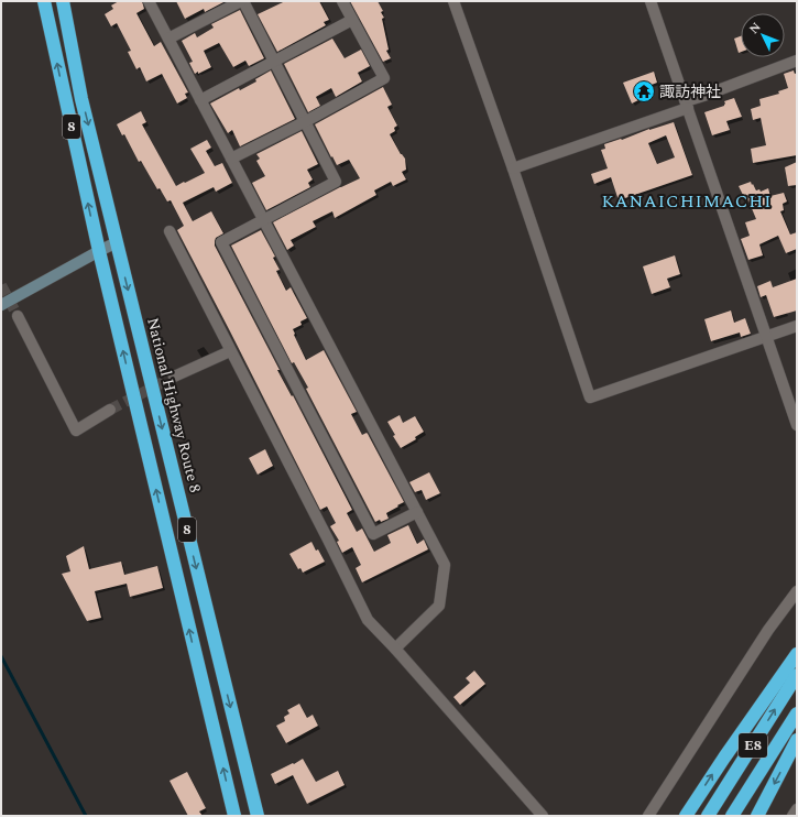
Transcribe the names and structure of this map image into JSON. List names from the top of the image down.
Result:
{
  "streets": {
    "highway": ["8", "National Highway Route 8", "E8"]
  },
  "districts": ["KANAICHIMACHI"],
  "places": {
    "temple": ["諏訪神社"]
  },
  "north": "top left"
}
